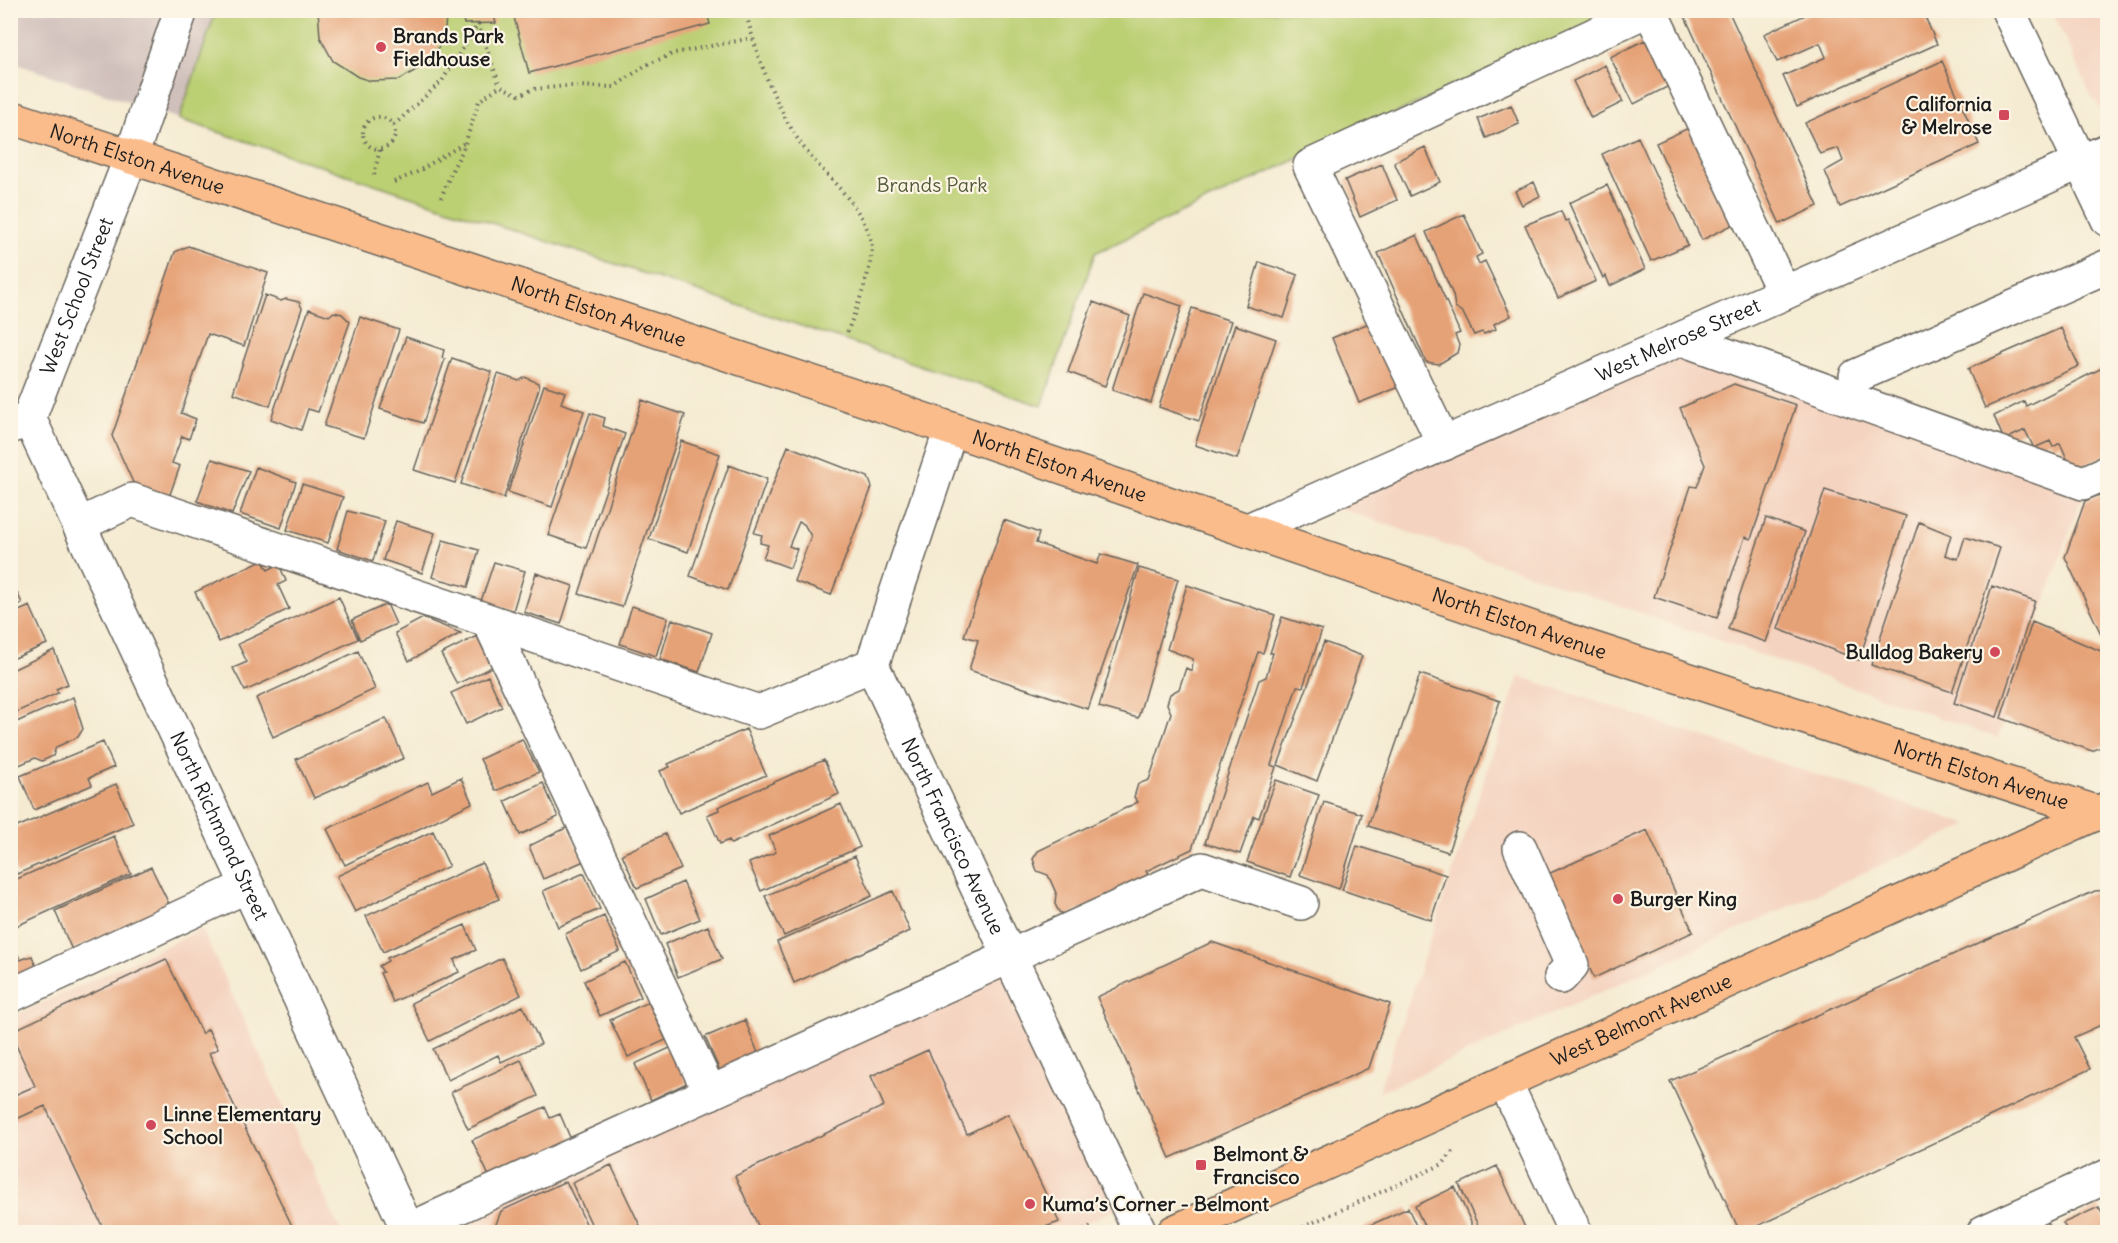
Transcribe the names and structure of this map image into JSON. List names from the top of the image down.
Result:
{
  "streets": {
    "main road": ["North Elston Avenue", "West Belmont Avenue"],
    "street": [
      "West School Street",
      "West Melrose Street",
      "North Richmond Street",
      "North Francisco Avenue"
    ]
  },
  "crossings": [
    ["North Elston Avenue", "West School Street"],
    ["North Elston Avenue", "West Melrose Street"],
    ["North Elston Avenue", "West Belmont Avenue"],
    ["West School Street", "North Richmond Street"]
  ],
  "parks": ["Brands Park"],
  "places": {
    "other": [
      "Brands Park Fieldhouse",
      "Bulldog Bakery",
      "Burger King",
      "Linne Elementary School",
      "Kuma’s Corner - Belmont"
    ],
    "transit": ["California & Melrose", "Belmont & Francisco"]
  }
}
